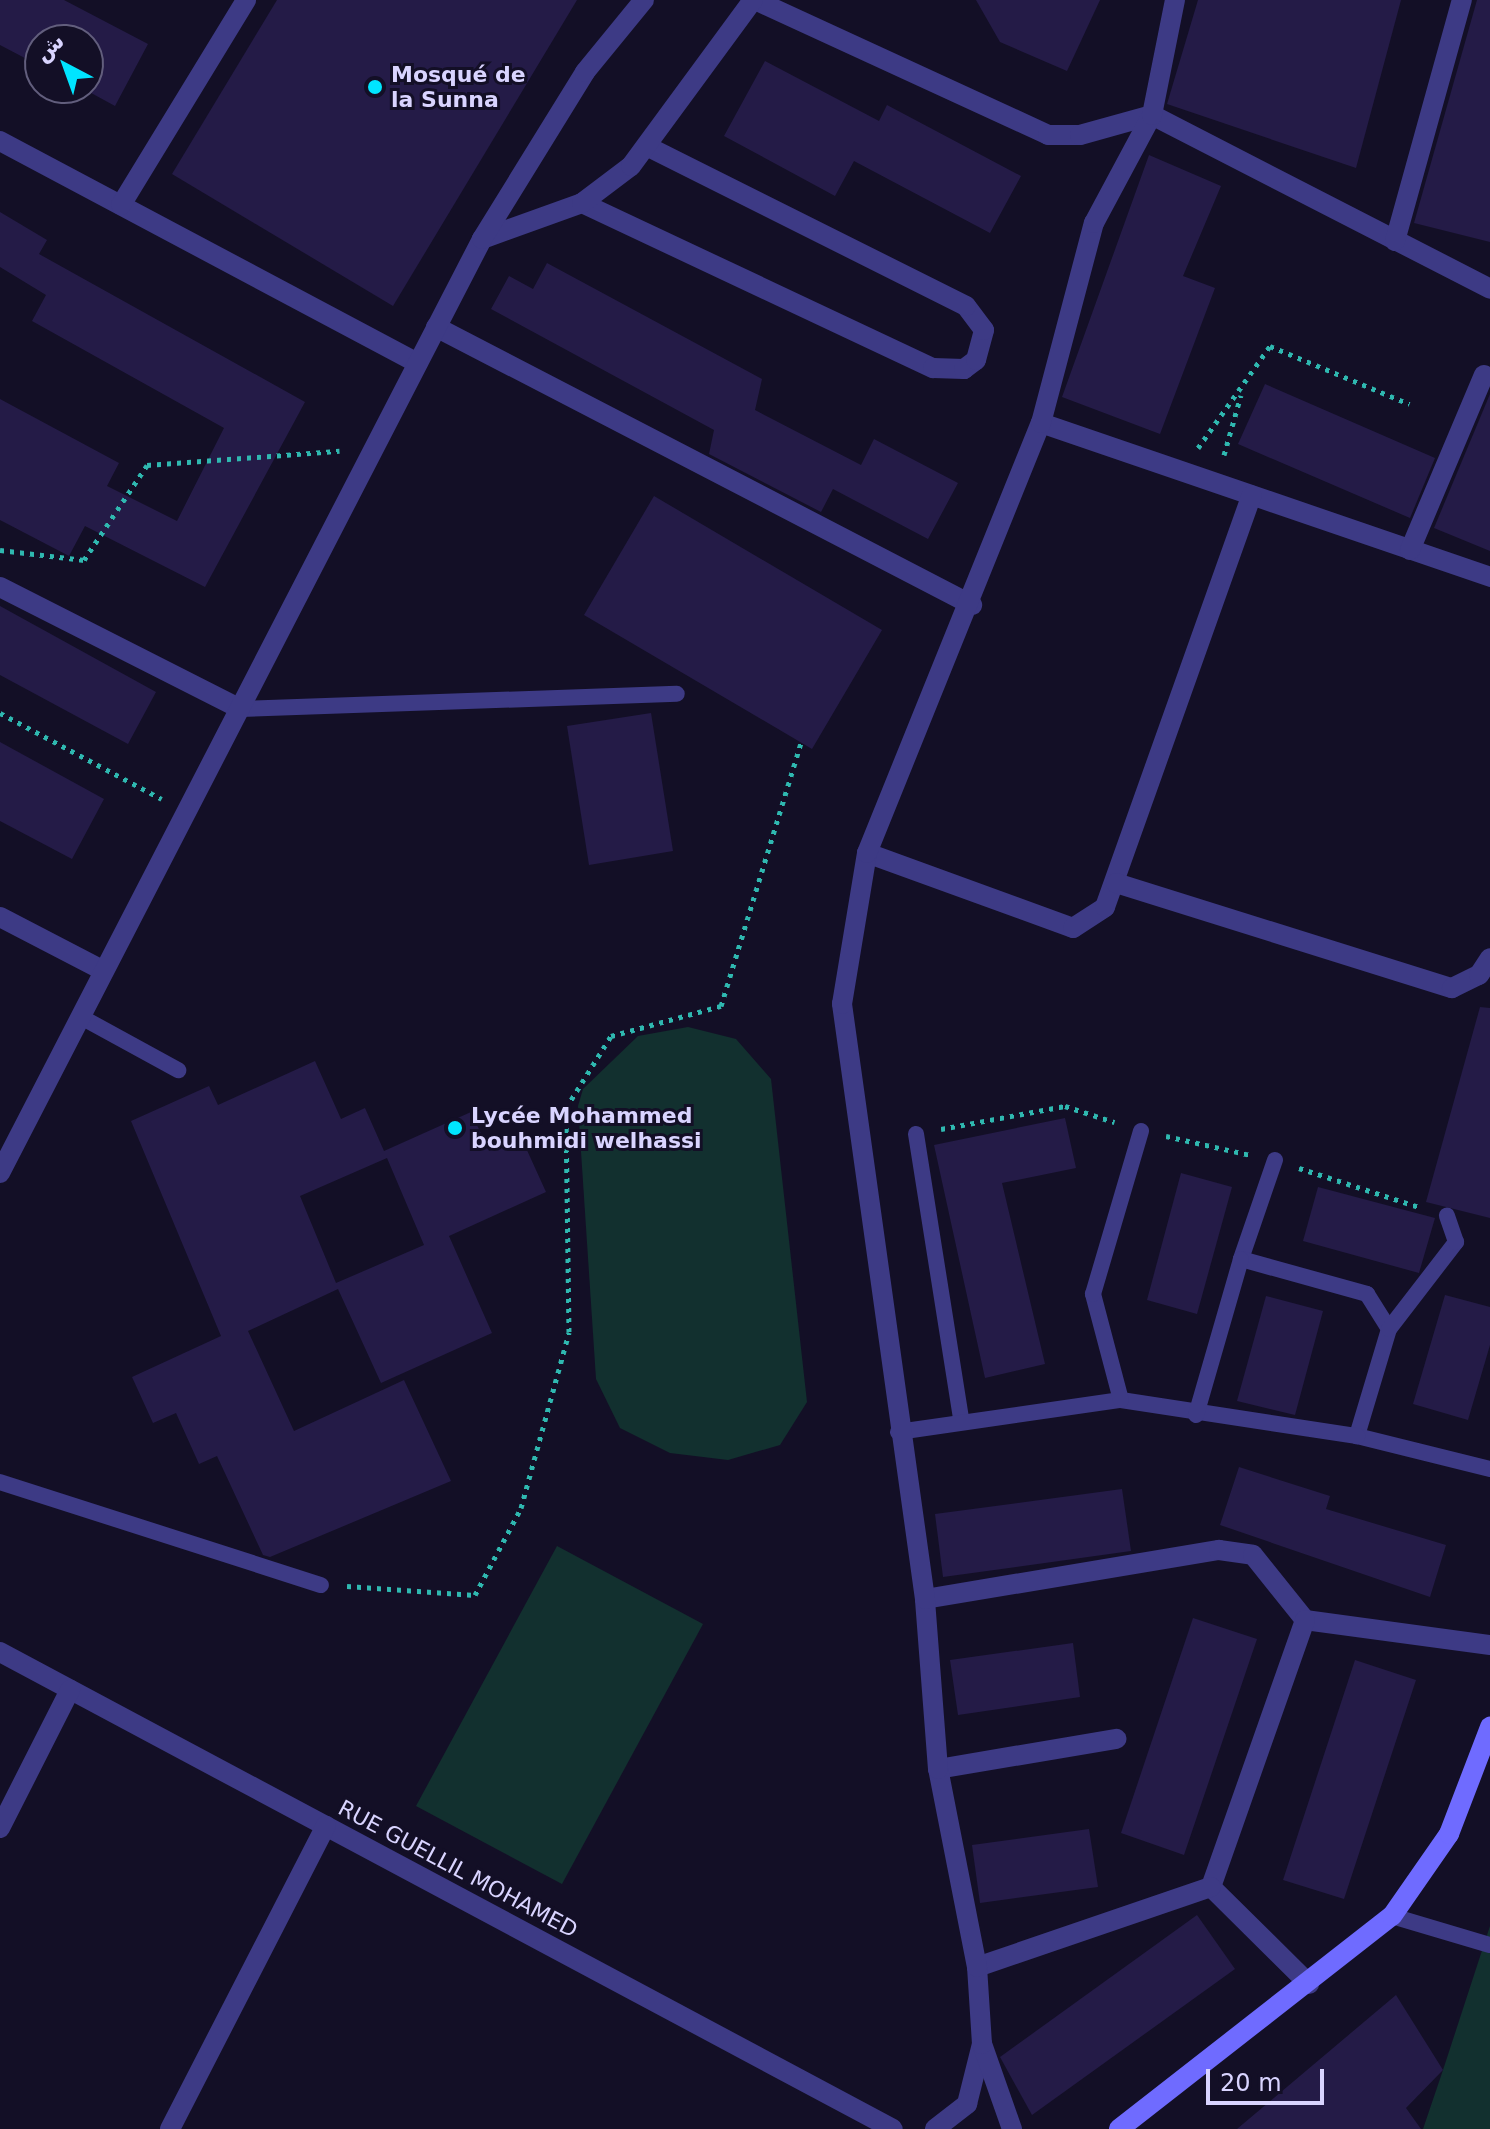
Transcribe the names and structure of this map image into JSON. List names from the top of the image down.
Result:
{
  "streets": {
    "street": ["RUE GUELLIL MOHAMED"]
  },
  "places": ["Mosqué de la Sunna", "Lycée Mohammed bouhmidi welhassi"],
  "scale_bar": "20 m",
  "north": "top left"
}
